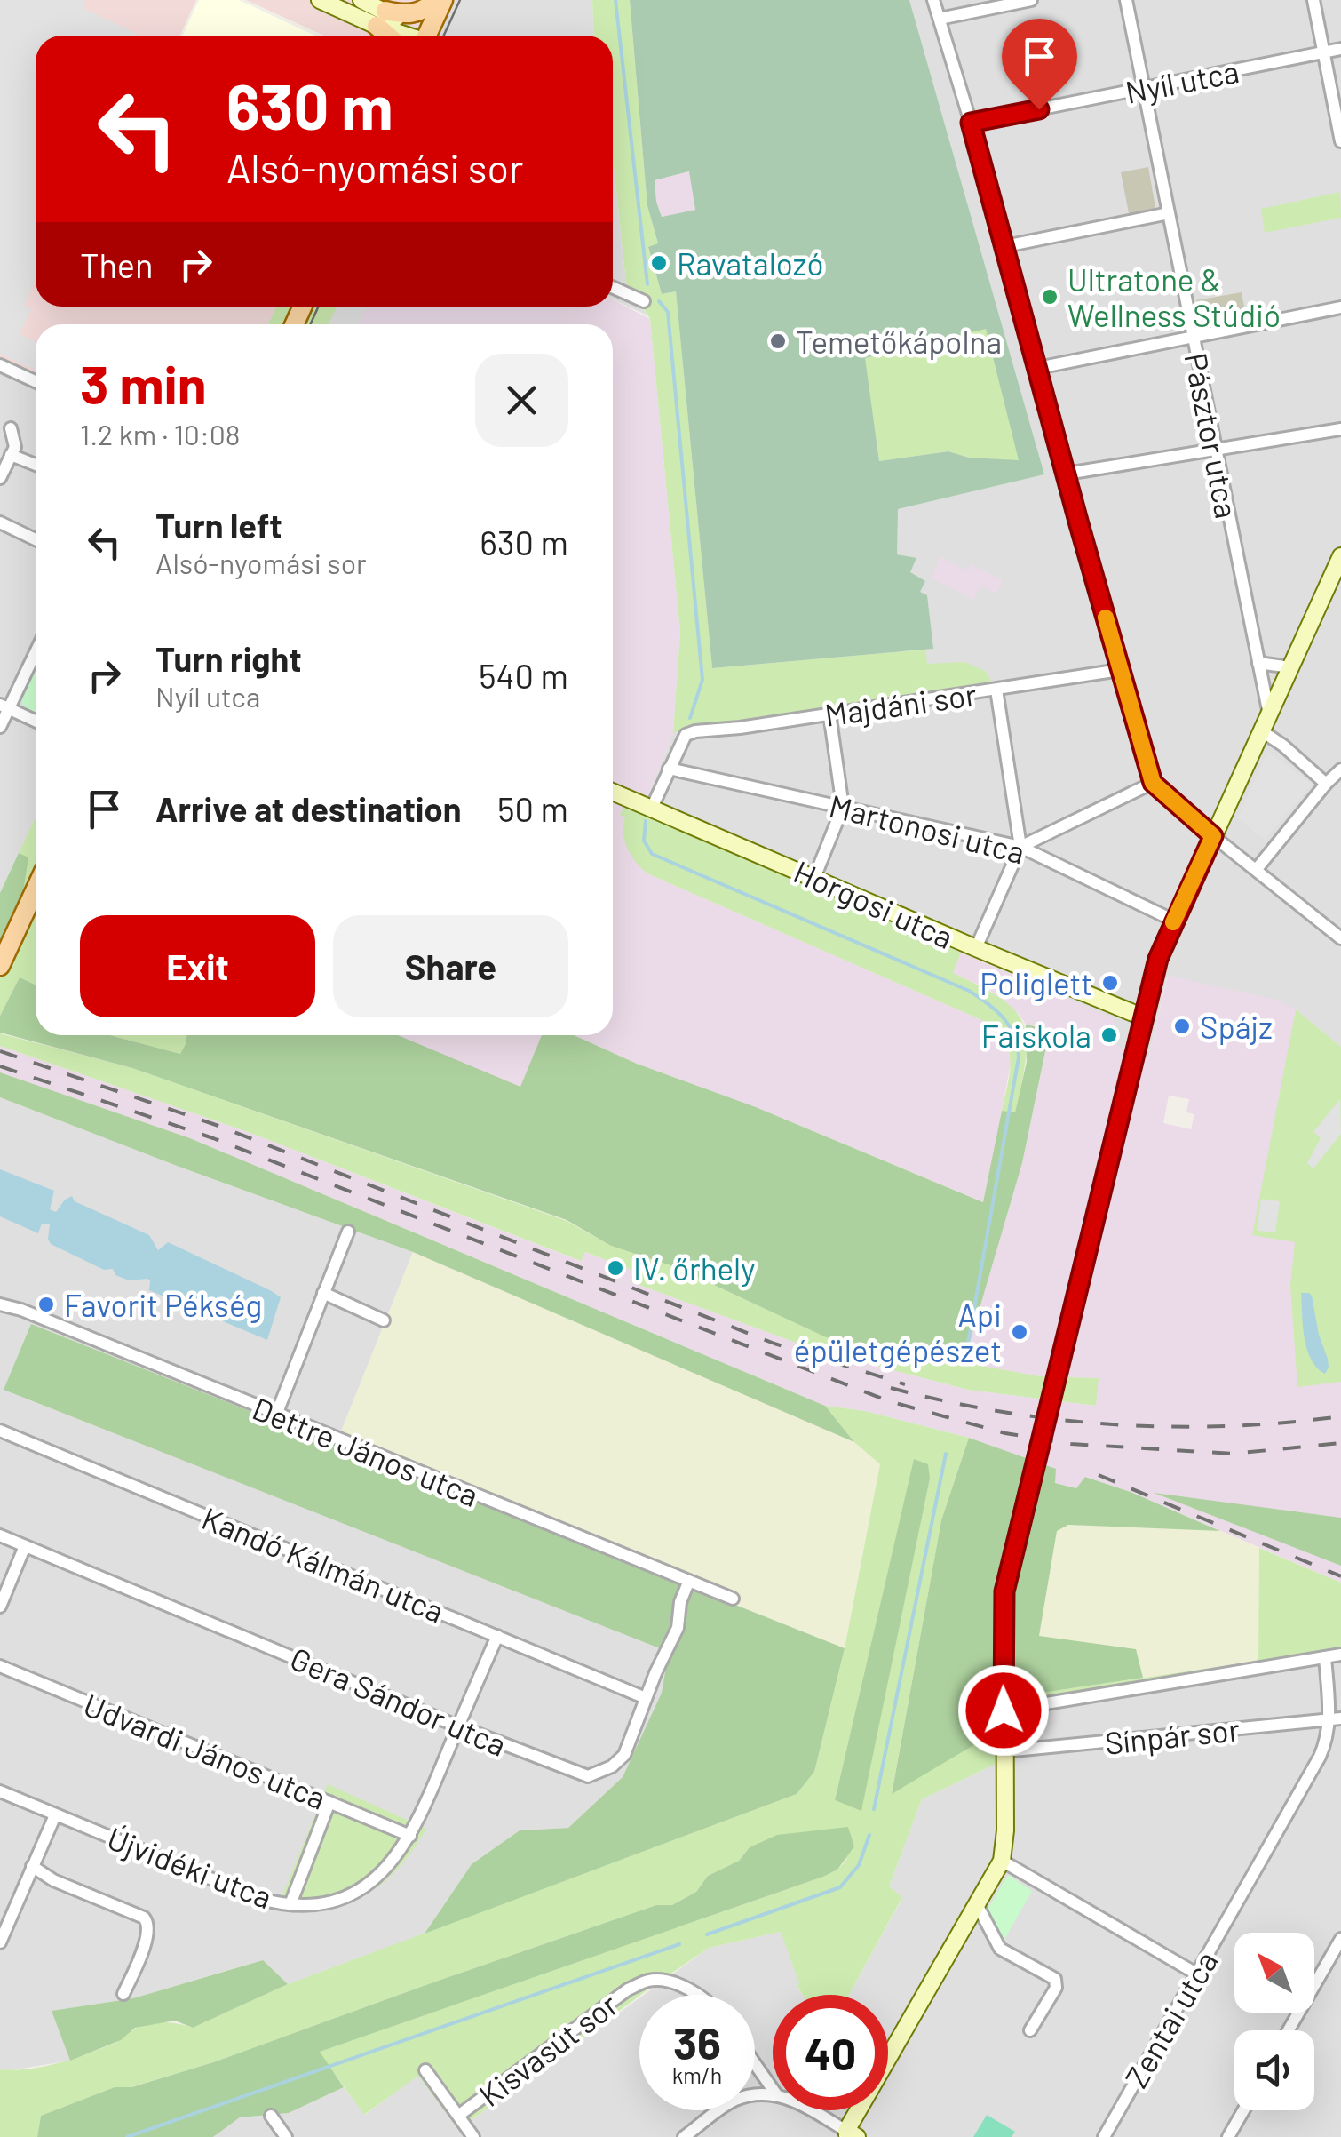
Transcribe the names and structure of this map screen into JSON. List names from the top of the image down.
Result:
{
  "streets": {
    "street": [
      "Nyíl utca",
      "Pásztor utca",
      "Majdáni sor",
      "Martonosi utca",
      "Horgosi utca",
      "Dettre János utca",
      "Kandó Kálmán utca",
      "Gera Sándor utca",
      "Sínpár sor",
      "Udvardi János utca",
      "Újvidéki utca",
      "Zentai utca",
      "Kisvasút sor"
    ]
  },
  "crossings": [
    ["Nyíl utca", "Pásztor utca"],
    ["Majdáni sor", "Martonosi utca"],
    ["Dettre János utca", "Gera Sándor utca"],
    ["Kandó Kálmán utca", "Gera Sándor utca"],
    ["Kandó Kálmán utca", "Újvidéki utca"],
    ["Gera Sándor utca", "Újvidéki utca"],
    ["Sínpár sor", "Zentai utca"],
    ["Udvardi János utca", "Újvidéki utca"]
  ],
  "places": [
    "Ravatalozó",
    "Ultratone & Wellness Stúdió",
    "Temetőkápolna",
    "Poliglett",
    "Spájz",
    "Faiskola",
    "IV. őrhely",
    "Favorit Pékség",
    "Api épületgépészet"
  ],
  "north": "top left",
  "page": {
    "turn": ["630 m", "Alsó-nyomási sor"],
    "then": "Then",
    "heading": ["3 min", "1.2 km · 10:08"],
    "list": [
      {
        "name": "Turn left",
        "note": "Alsó-nyomási sor",
        "value": "630 m"
      },
      {
        "name": "Turn right",
        "note": "Nyíl utca",
        "value": "540 m"
      },
      {
        "name": "Arrive at destination",
        "value": "50 m"
      }
    ],
    "buttons": ["Exit", "Share"],
    "speed": "36 km/h",
    "limit": "40"
  }
}
